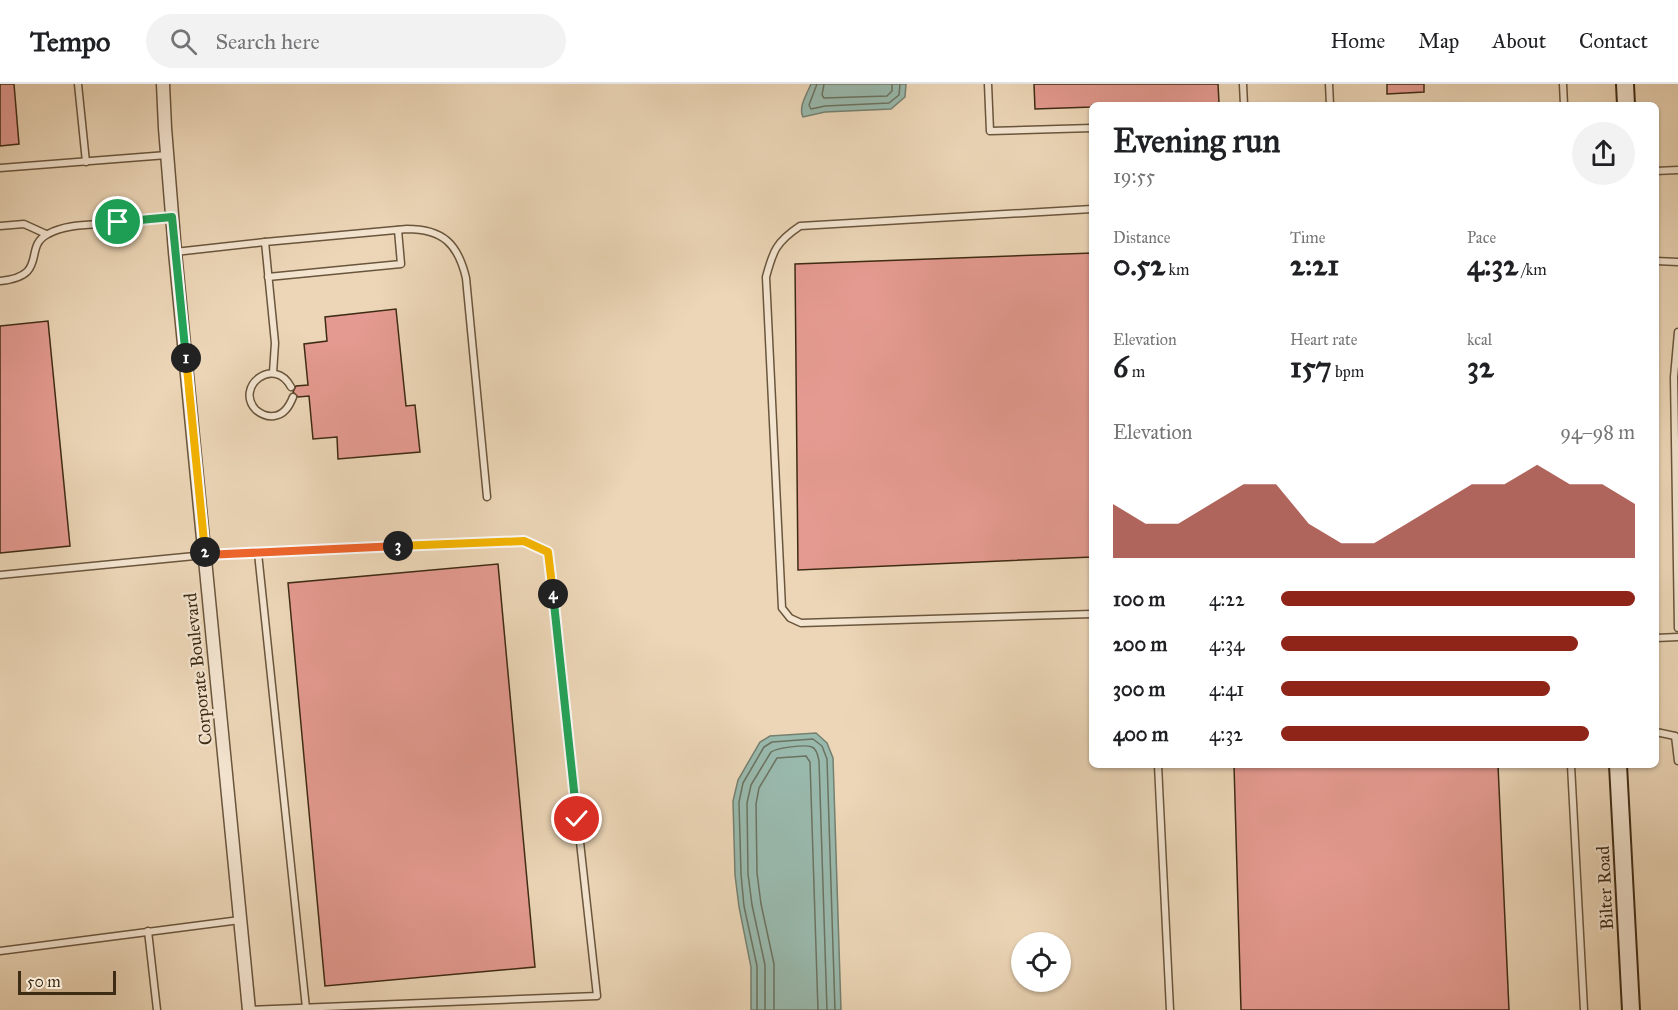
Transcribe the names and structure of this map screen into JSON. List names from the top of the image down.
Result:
{
  "streets": {
    "street": ["Corporate Boulevard", "Bilter Road"]
  },
  "scale_bar": "50 m",
  "page": {
    "header": "Tempo",
    "search": "Search here",
    "nav": [
      "Home",
      "Map",
      "About",
      "Contact"
    ],
    "heading": ["Evening run", "19:55"],
    "stats": [
      ["Distance", "0.52 km"],
      ["Time", "2:21"],
      ["Pace", "4:32 /km"],
      ["Elevation", "6 m"],
      ["Heart rate", "157 bpm"],
      ["kcal", "32"]
    ],
    "pins": [
      "1",
      "3",
      "2",
      "4"
    ],
    "chart": ["Elevation", "94–98 m"],
    "list": [
      {
        "name": "100 m",
        "note": "4:22"
      },
      {
        "name": "200 m",
        "note": "4:34"
      },
      {
        "name": "300 m",
        "note": "4:41"
      },
      {
        "name": "400 m",
        "note": "4:32"
      }
    ],
    "scale": "50 m"
  }
}
